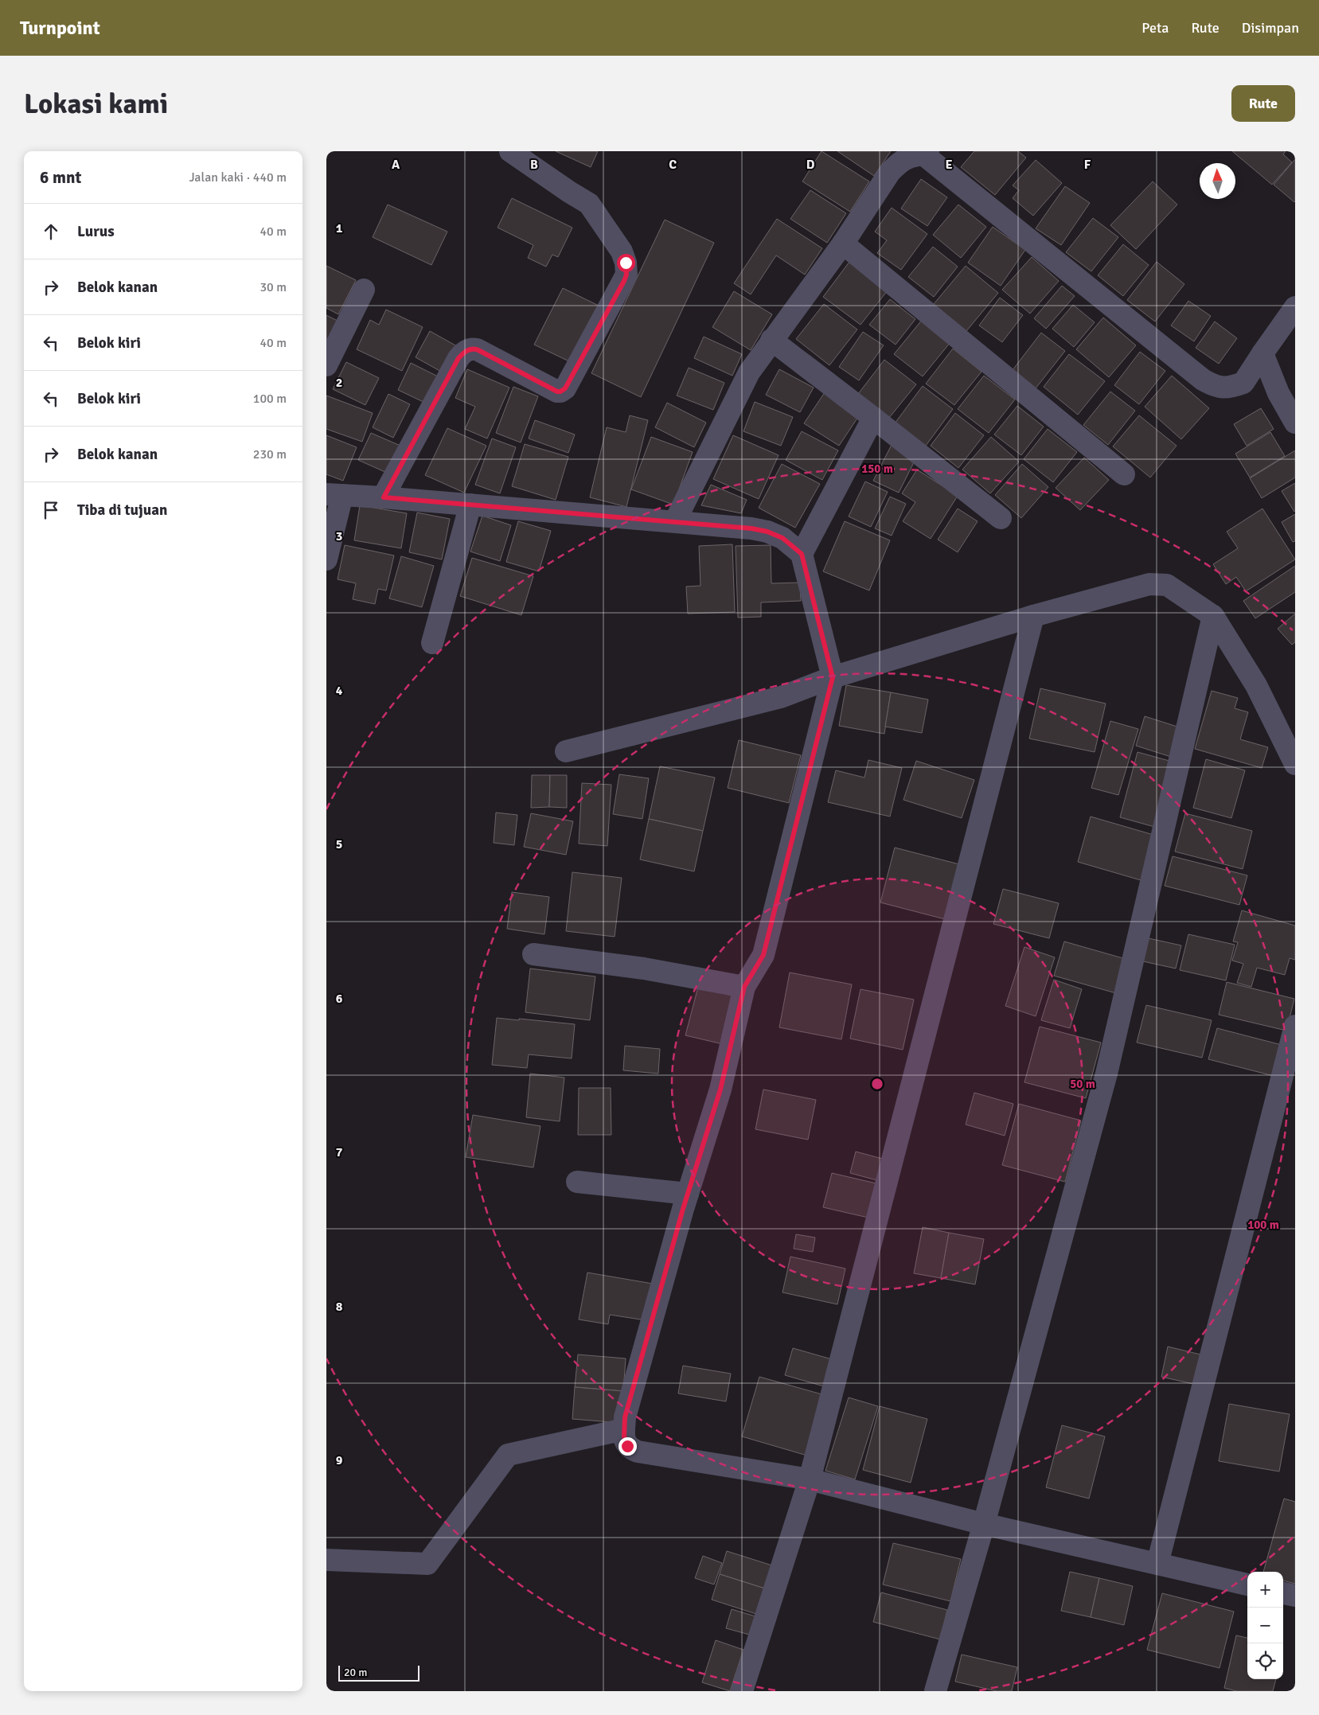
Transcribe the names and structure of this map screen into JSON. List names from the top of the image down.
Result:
{
  "scale_bar": "20 m",
  "north": "top",
  "page": {
    "header": "Turnpoint",
    "nav": ["Peta", "Rute", "Disimpan"],
    "buttons": "Rute",
    "title": "Lokasi kami",
    "heading": ["6 mnt", "Jalan kaki · 440 m"],
    "list": [
      ["Lurus", "40 m"],
      ["Belok kanan", "30 m"],
      ["Belok kiri", "40 m"],
      ["Belok kiri", "100 m"],
      ["Belok kanan", "230 m"],
      "Tiba di tujuan"
    ],
    "map_buttons": ["+", "−"],
    "scale": "20 m"
  },
  "grid": {
    "columns": [
      "A",
      "B",
      "C",
      "D",
      "E",
      "F"
    ],
    "rows": [
      "1",
      "2",
      "3",
      "4",
      "5",
      "6",
      "7",
      "8",
      "9"
    ]
  },
  "rings": ["150 m", "50 m", "100 m"]
}
